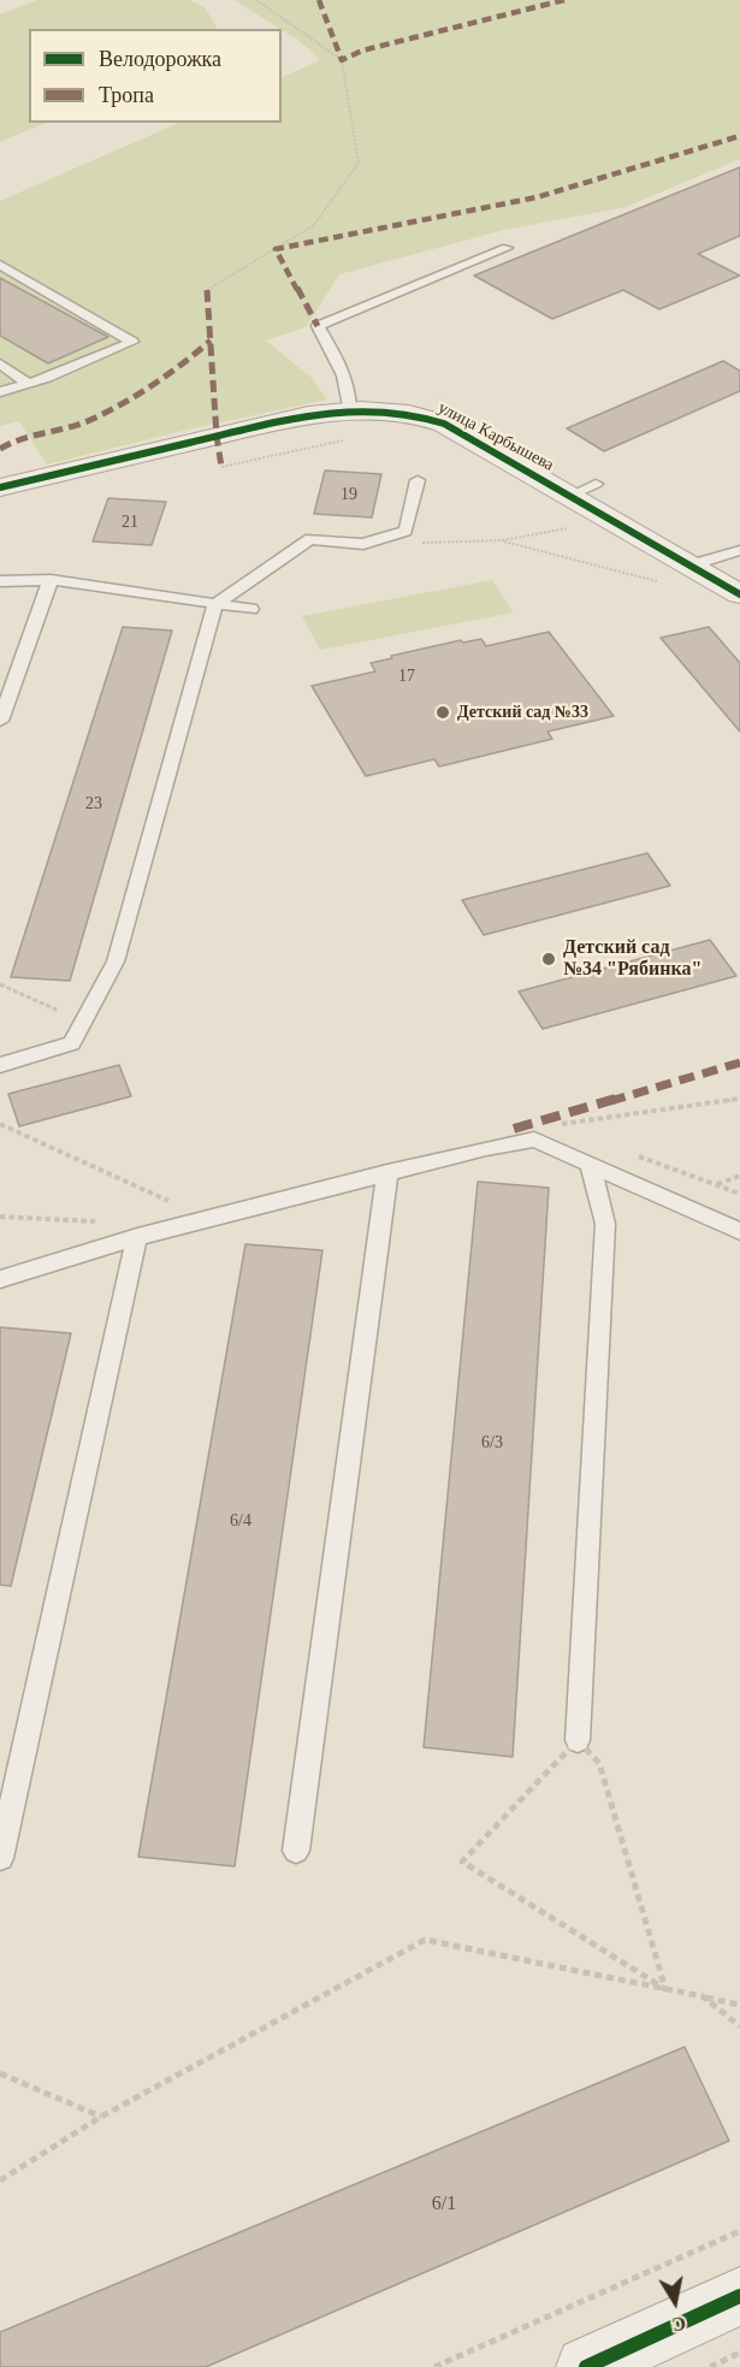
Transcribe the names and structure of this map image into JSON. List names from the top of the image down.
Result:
{
  "streets": {
    "street": ["улица Карбышева"]
  },
  "places": ["Детский сад №33", "Детский сад №34 \"Рябинка\""],
  "house_numbers": [
    "19",
    "21",
    "17",
    "23",
    "6/3",
    "6/4",
    "6/1"
  ],
  "legend": ["Велодорожка", "Тропа"],
  "north": "bottom"
}
